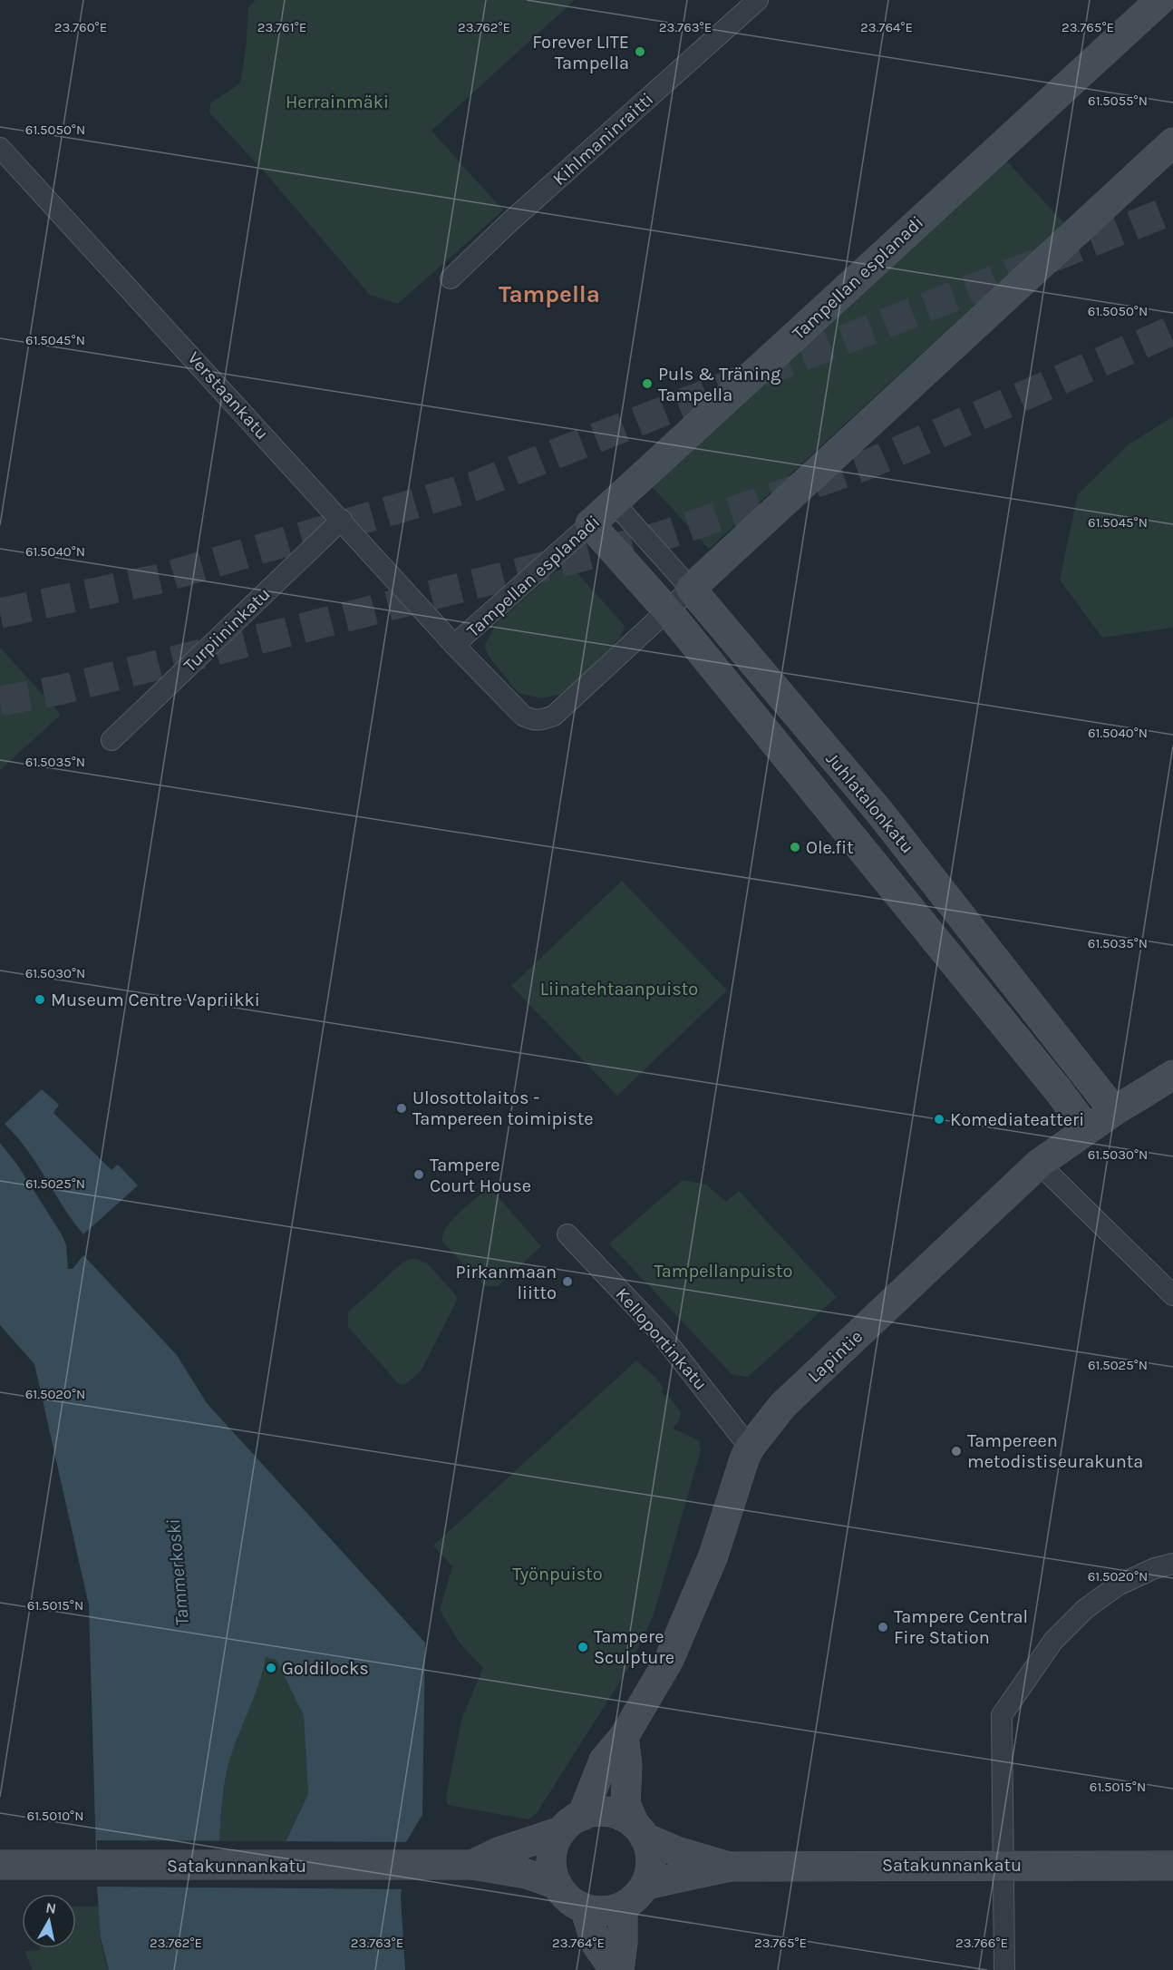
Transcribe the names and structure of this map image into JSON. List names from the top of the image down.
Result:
{
  "streets": {
    "street": [
      "Kihlmaninraitti",
      "Tampellan esplanadi",
      "Verstaankatu",
      "Turpiininkatu",
      "Juhlatalonkatu",
      "Kelloportinkatu",
      "Lapintie",
      "Satakunnankatu"
    ]
  },
  "crossings": [
    ["Tampellan esplanadi", "Verstaankatu"],
    ["Tampellan esplanadi", "Juhlatalonkatu"],
    ["Verstaankatu", "Turpiininkatu"],
    ["Juhlatalonkatu", "Lapintie"],
    ["Kelloportinkatu", "Lapintie"],
    ["Lapintie", "Satakunnankatu"]
  ],
  "districts": ["Tampella"],
  "water": ["Tammerkoski"],
  "parks": [
    "Herrainmäki",
    "Liinatehtaanpuisto",
    "Tampellanpuisto",
    "Työnpuisto"
  ],
  "places": [
    "Forever LITE Tampella",
    "Puls & Träning Tampella",
    "Ole.fit",
    "Museum Centre Vapriikki",
    "Ulosottolaitos - Tampereen toimipiste",
    "Komediateatteri",
    "Tampere Court House",
    "Pirkanmaan liitto",
    "Tampereen metodistiseurakunta",
    "Tampere Central Fire Station",
    "Tampere Sculpture",
    "Goldilocks"
  ],
  "north": "top",
  "coordinates": [
    "23.760°E",
    "23.761°E",
    "23.762°E",
    "23.763°E",
    "23.764°E",
    "23.765°E",
    "61.5055°N",
    "61.5050°N",
    "61.5045°N",
    "61.5040°N",
    "61.5035°N",
    "61.5030°N",
    "61.5025°N",
    "61.5020°N",
    "61.5015°N",
    "61.5010°N",
    "23.766°E"
  ]
}
